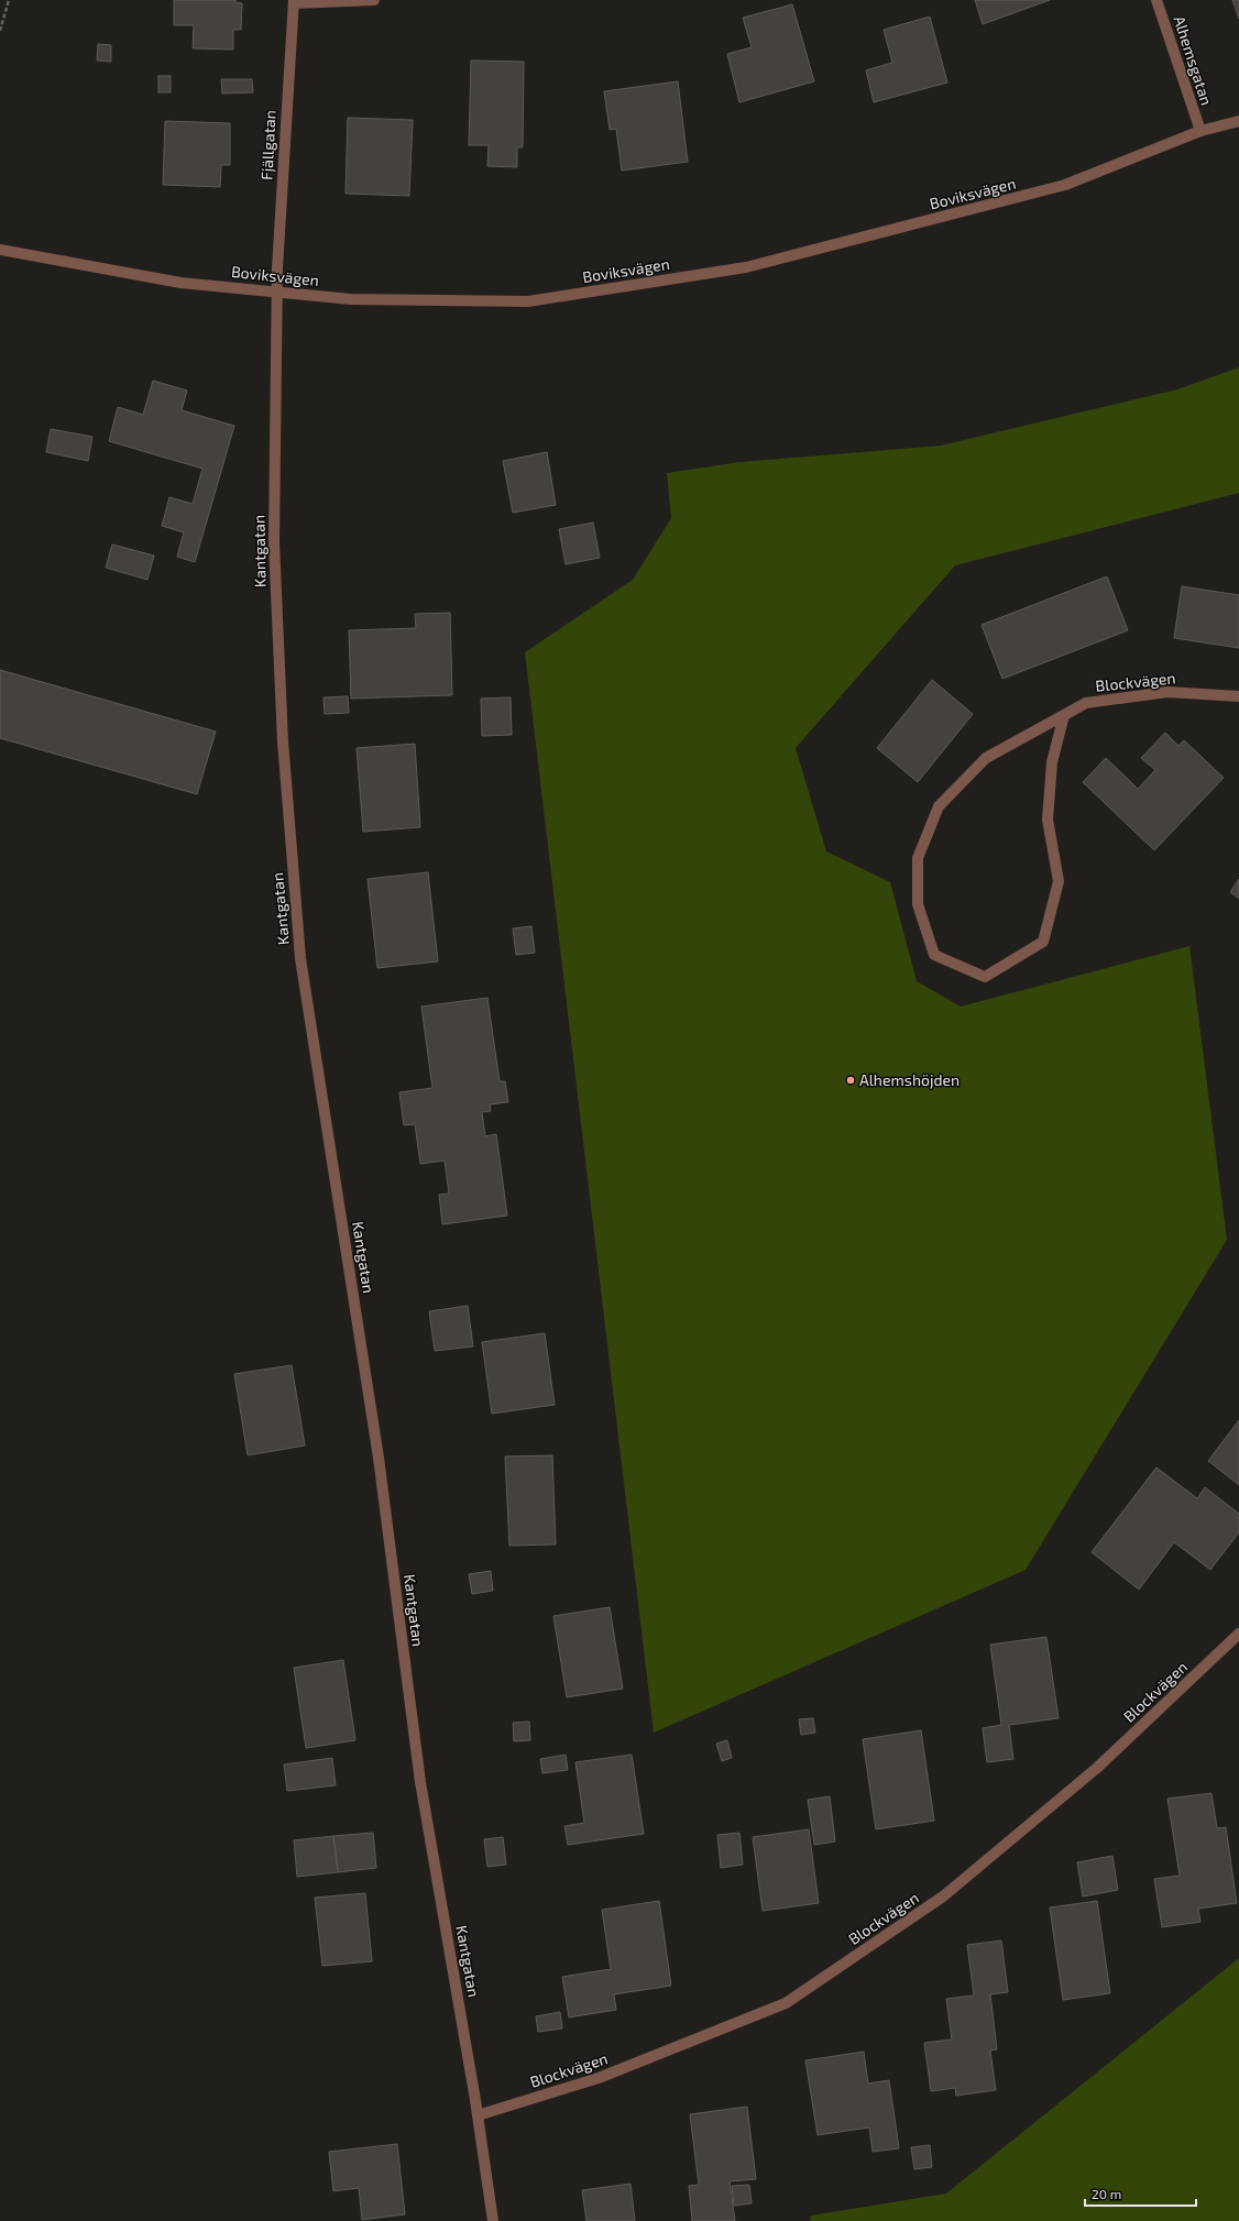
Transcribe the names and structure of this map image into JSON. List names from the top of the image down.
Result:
{
  "streets": {
    "street": [
      "Alhemsgatan",
      "Fjällgatan",
      "Boviksvägen",
      "Kantgatan",
      "Blockvägen"
    ]
  },
  "crossings": [
    ["Alhemsgatan", "Boviksvägen"],
    ["Fjällgatan", "Boviksvägen"],
    ["Fjällgatan", "Kantgatan"],
    ["Boviksvägen", "Kantgatan"],
    ["Kantgatan", "Blockvägen"]
  ],
  "places": ["Alhemshöjden"],
  "scale_bar": "20 m"
}
